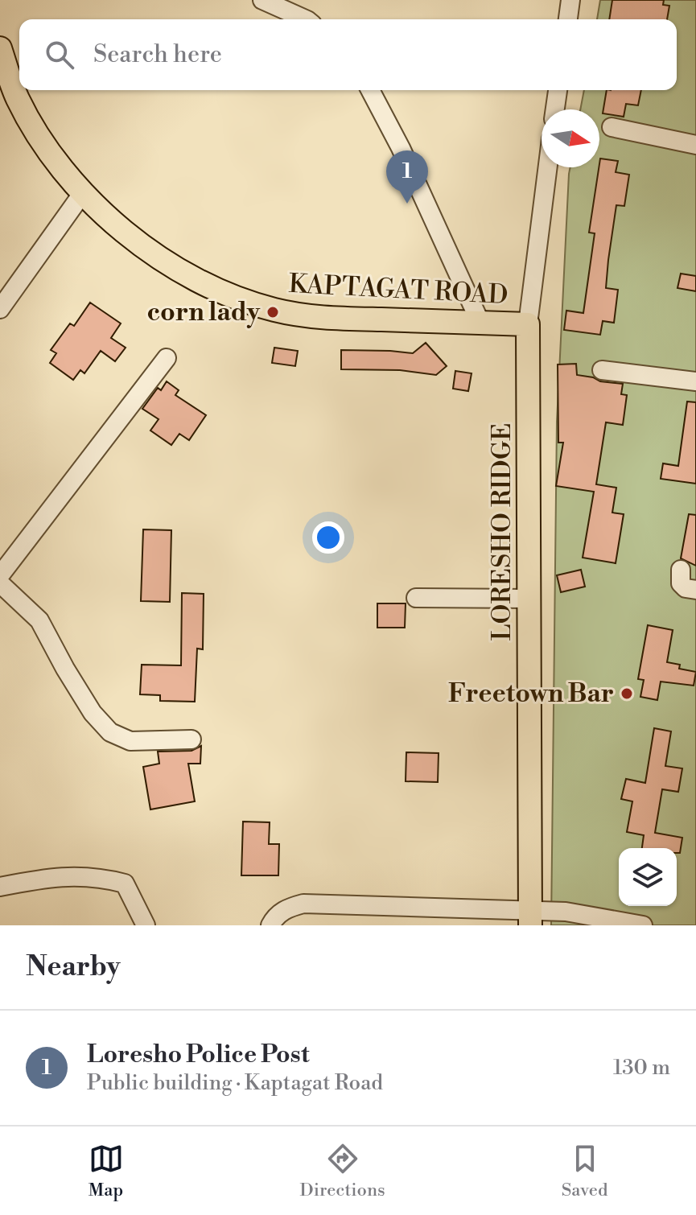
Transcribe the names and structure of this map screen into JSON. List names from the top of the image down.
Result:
{
  "streets": {
    "main road": ["KAPTAGAT ROAD", "LORESHO RIDGE"]
  },
  "crossings": [
    ["KAPTAGAT ROAD", "LORESHO RIDGE"]
  ],
  "places": ["corn lady", "Freetown Bar"],
  "north": "right",
  "page": {
    "search": "Search here",
    "pins": "1",
    "heading": "Nearby",
    "list": [
      {
        "mark": "1",
        "name": "Loresho Police Post",
        "note": "Public building · Kaptagat Road",
        "value": "130 m"
      }
    ],
    "nav": ["Map", "Directions", "Saved"]
  }
}
